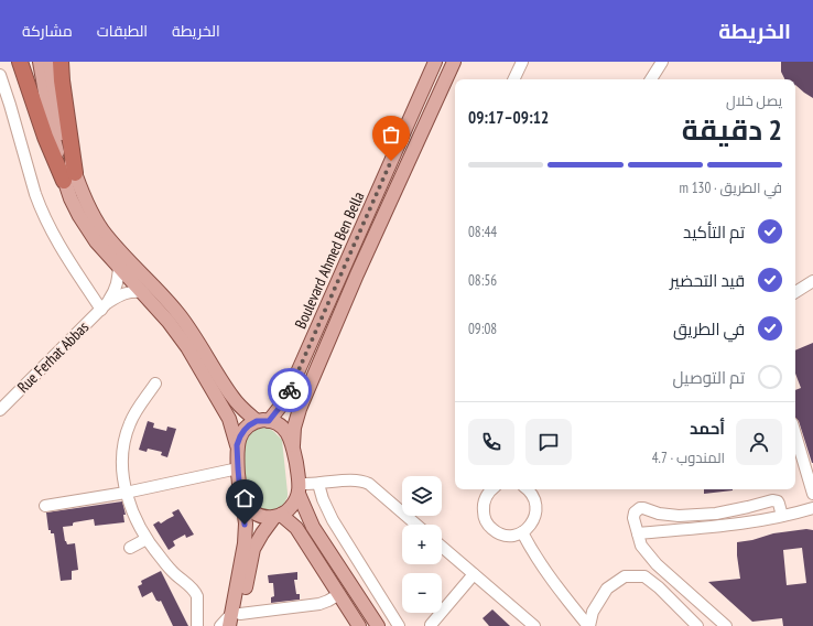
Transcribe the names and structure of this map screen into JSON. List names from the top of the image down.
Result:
{
  "streets": {
    "main road": ["Boulevard Ahmed Ben Bella"],
    "street": ["Rue Ferhat Abbas"]
  },
  "page": {
    "header": "الخريطة",
    "nav": ["الخريطة", "الطبقات", "مشاركة"],
    "heading": ["2 دقيقة", "يصل خلال", "09:12–09:17"],
    "panel": ["أحمد", "المندوب · 4.7"],
    "bar": "في الطريق · 130 m",
    "list": [
      ["تم التأكيد", "08:44"],
      ["قيد التحضير", "08:56"],
      ["في الطريق", "09:08"],
      "تم التوصيل"
    ],
    "map_buttons": ["+", "−"]
  }
}
